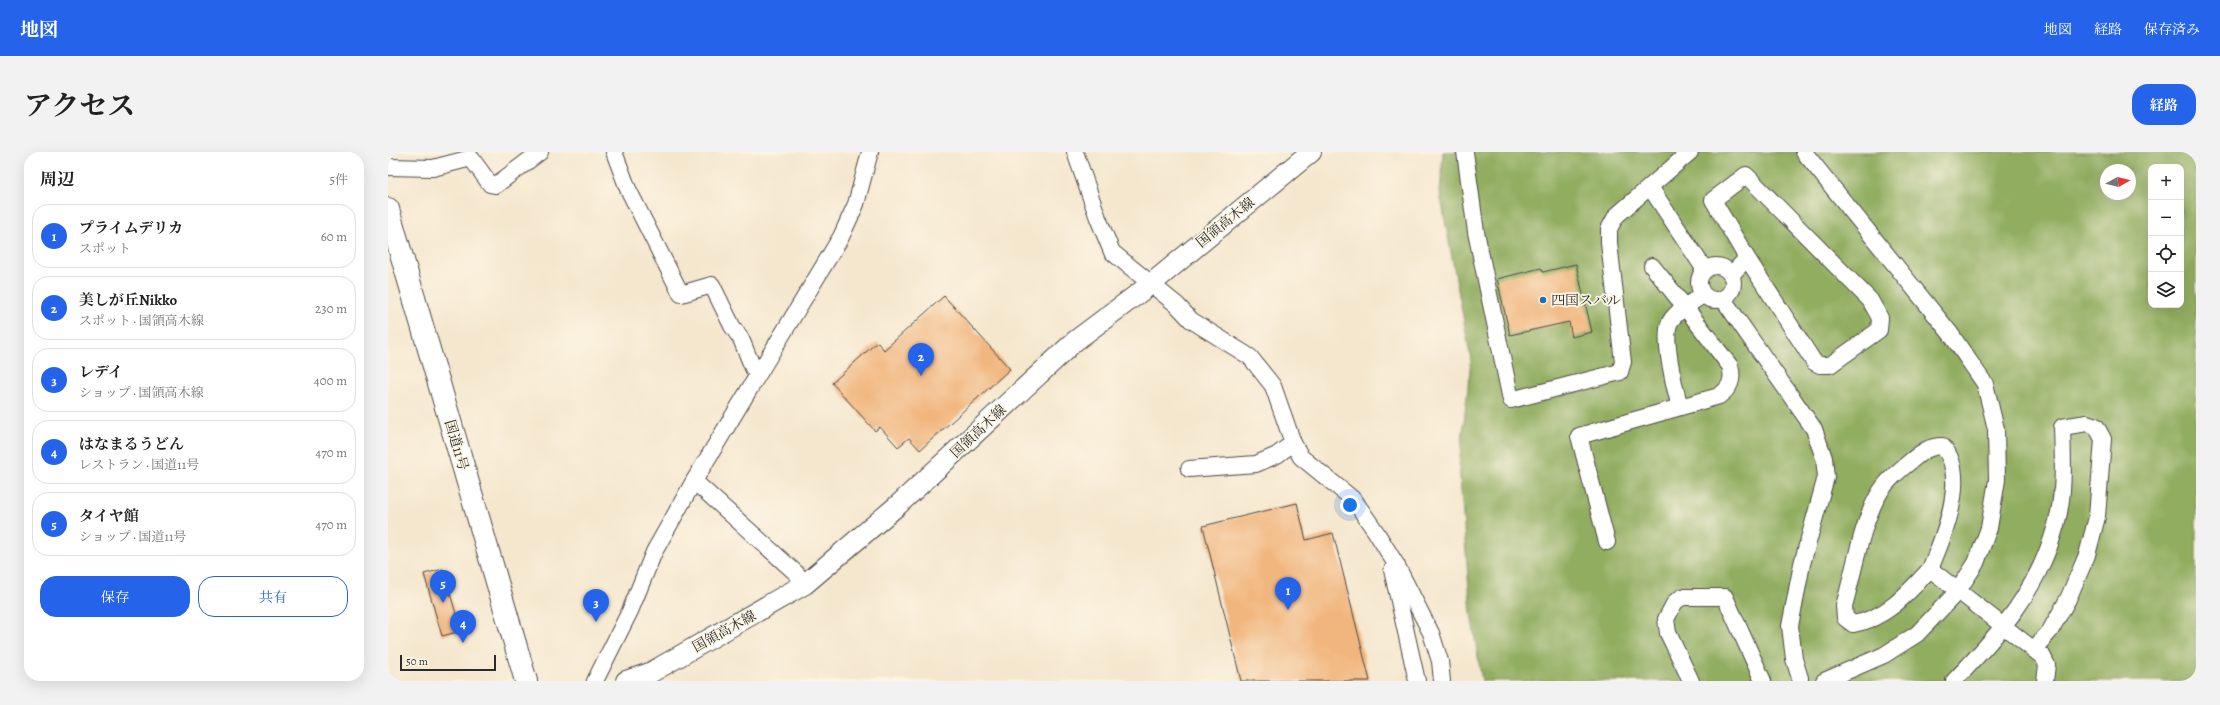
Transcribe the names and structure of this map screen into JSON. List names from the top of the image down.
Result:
{
  "streets": {
    "highway": ["国道11号"],
    "main road": ["国領高木線"]
  },
  "places": ["四国スバル"],
  "scale_bar": "50 m",
  "north": "right",
  "page": {
    "header": "地図",
    "nav": ["地図", "経路", "保存済み"],
    "title": "アクセス",
    "buttons": [
      "経路",
      ["保存", "共有"]
    ],
    "heading": ["周辺", "5件"],
    "map_buttons": ["+", "−"],
    "list": [
      {
        "mark": "1",
        "name": "プライムデリカ",
        "note": "スポット",
        "value": "60 m"
      },
      {
        "mark": "2",
        "name": "美しが丘Nikko",
        "note": "スポット · 国領高木線",
        "value": "230 m"
      },
      {
        "mark": "3",
        "name": "レデイ",
        "note": "ショップ · 国領高木線",
        "value": "400 m"
      },
      {
        "mark": "4",
        "name": "はなまるうどん",
        "note": "レストラン · 国道11号",
        "value": "470 m"
      },
      {
        "mark": "5",
        "name": "タイヤ館",
        "note": "ショップ · 国道11号",
        "value": "470 m"
      }
    ],
    "pins": [
      "2",
      "5",
      "1",
      "3",
      "4"
    ],
    "scale": "50 m"
  }
}
